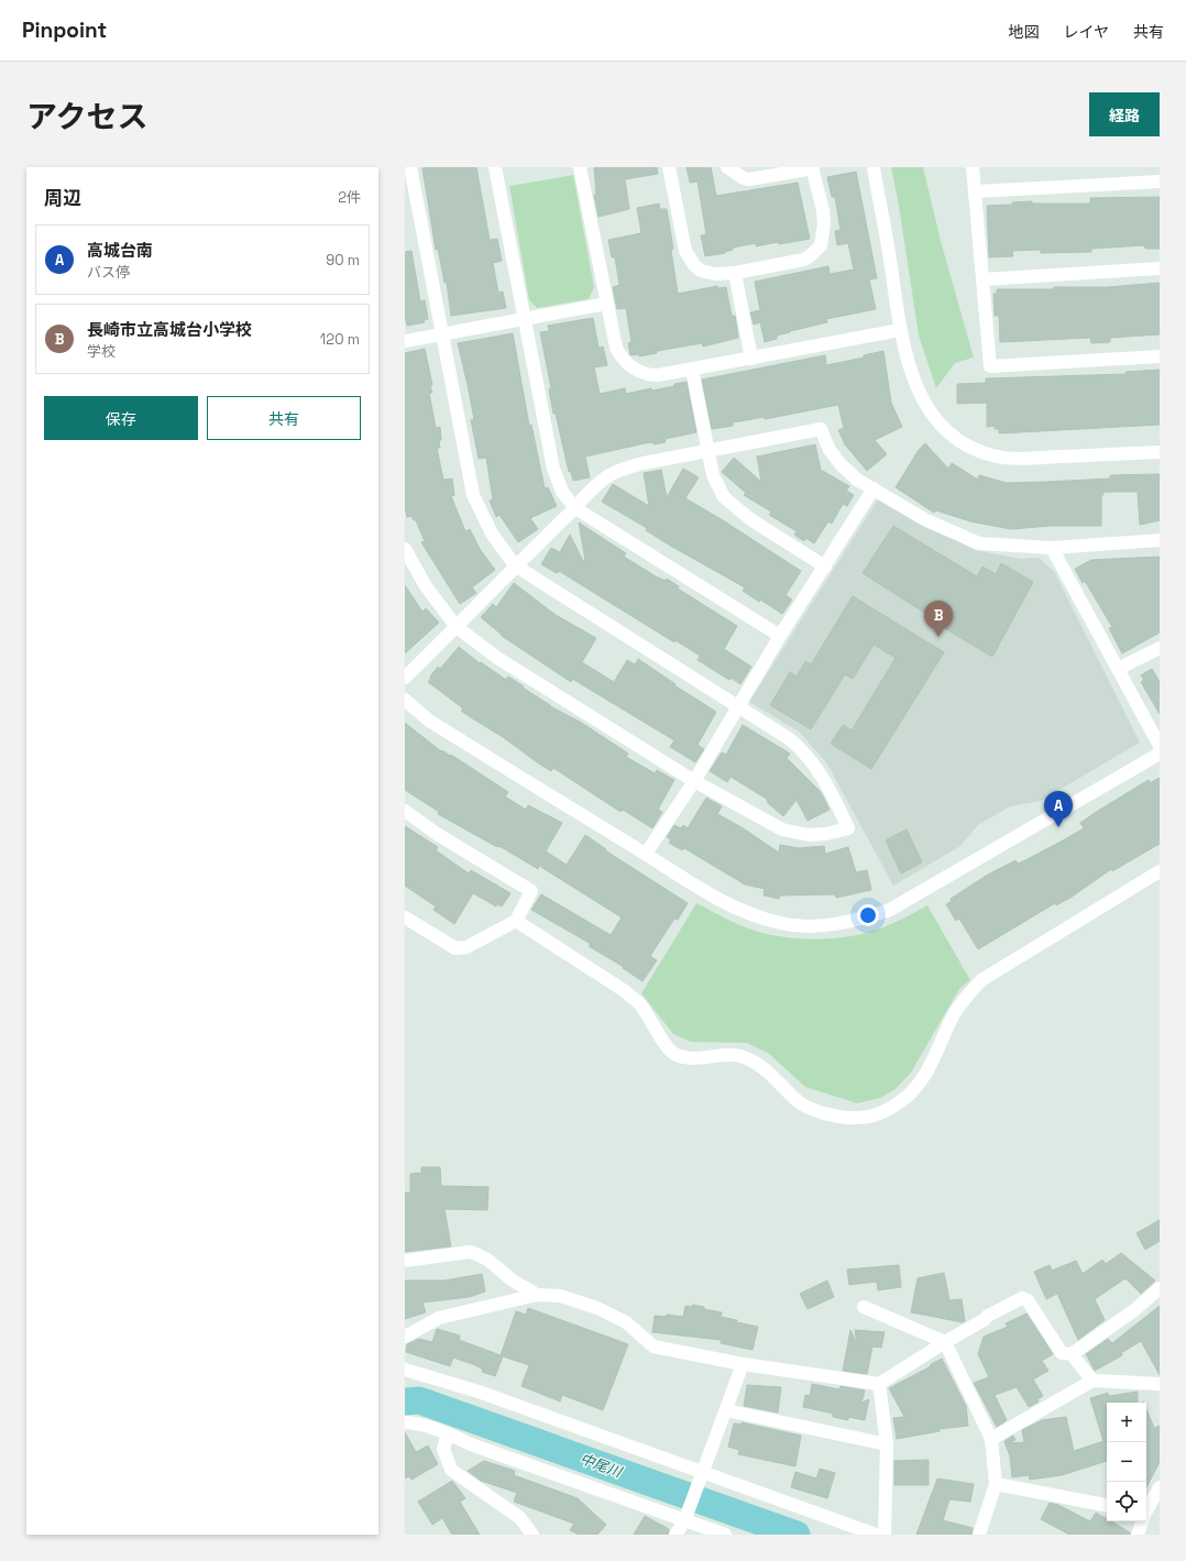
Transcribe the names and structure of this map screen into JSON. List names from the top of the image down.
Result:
{
  "water": ["中尾川"],
  "page": {
    "header": "Pinpoint",
    "nav": ["地図", "レイヤ", "共有"],
    "title": "アクセス",
    "buttons": [
      "経路",
      ["保存", "共有"]
    ],
    "heading": ["周辺", "2件"],
    "list": [
      {
        "mark": "A",
        "name": "高城台南",
        "note": "バス停",
        "value": "90 m"
      },
      {
        "mark": "B",
        "name": "長崎市立高城台小学校",
        "note": "学校",
        "value": "120 m"
      }
    ],
    "pins": ["B", "A"],
    "map_buttons": ["+", "−"]
  }
}
